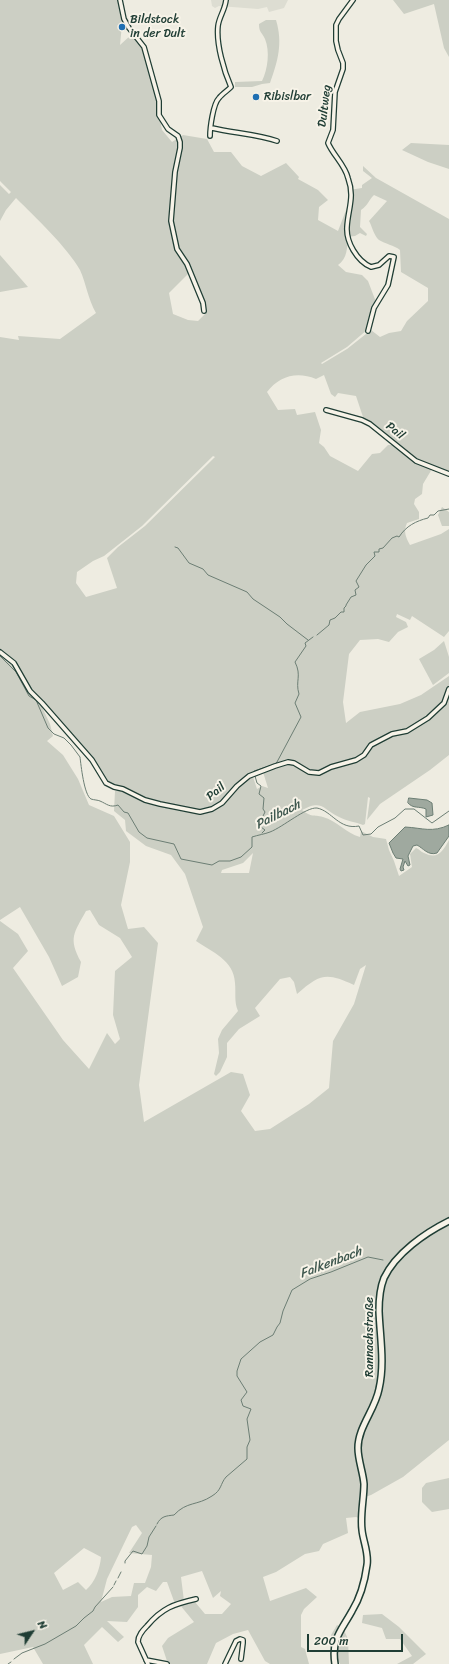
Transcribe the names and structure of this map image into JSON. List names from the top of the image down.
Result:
{
  "streets": {
    "street": ["Dultweg", "Pail", "Rannachstraße"]
  },
  "water": ["Pailbach", "Falkenbach"],
  "places": ["Bildstock in der Dult", "Ribislbar"],
  "scale_bar": "200 m",
  "north": "top right"
}
